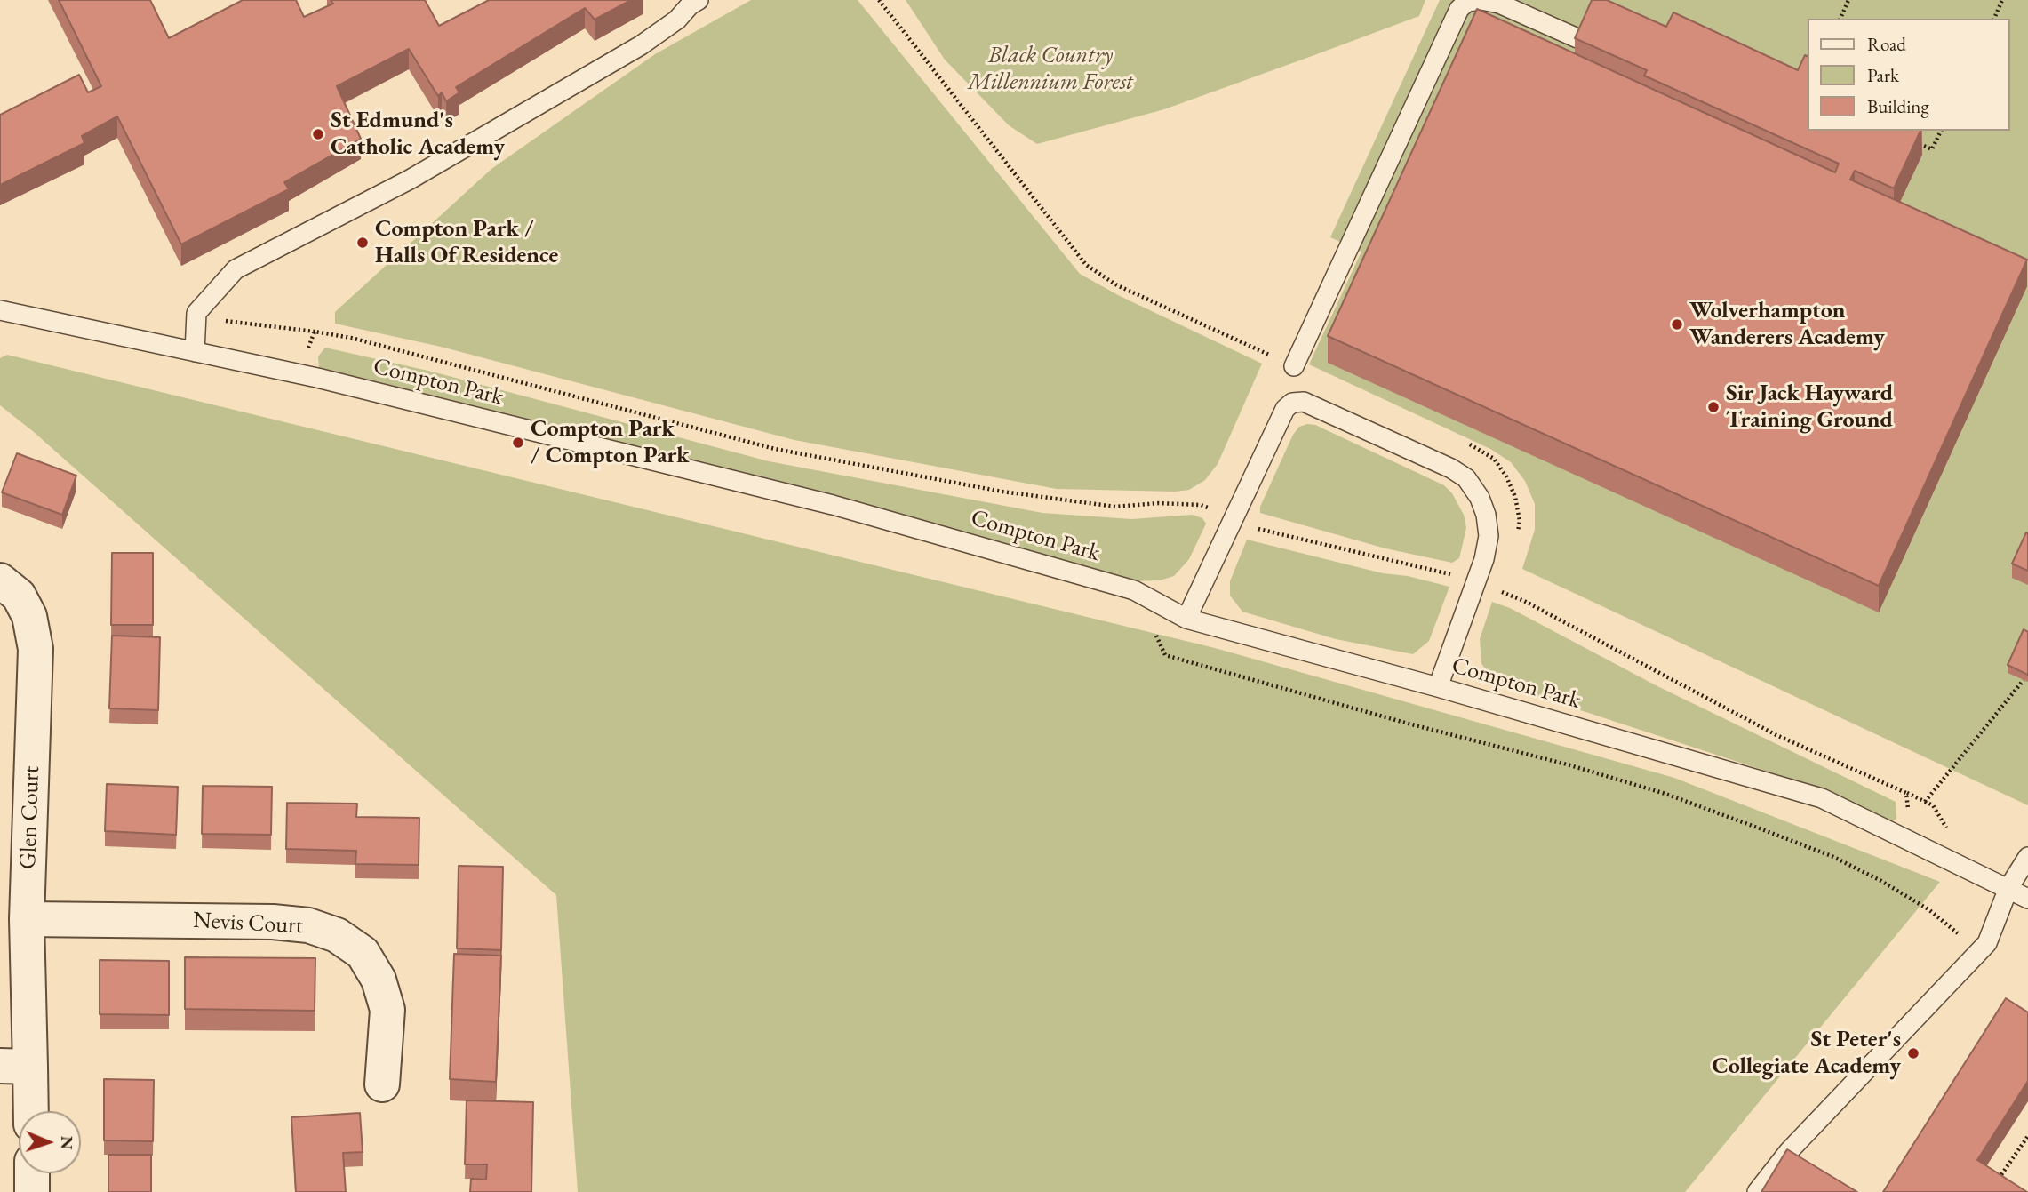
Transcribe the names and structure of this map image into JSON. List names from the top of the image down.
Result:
{
  "streets": {
    "street": ["Glen Court", "Nevis Court"],
    "lane": ["Compton Park"]
  },
  "crossings": [
    ["Glen Court", "Nevis Court"]
  ],
  "parks": ["Black Country Millennium Forest"],
  "places": [
    "St Edmund's Catholic Academy",
    "Compton Park / Halls Of Residence",
    "Wolverhampton Wanderers Academy",
    "Sir Jack Hayward Training Ground",
    "Compton Park / Compton Park",
    "St Peter's Collegiate Academy"
  ],
  "legend": ["Road", "Park", "Building"],
  "north": "right"
}
